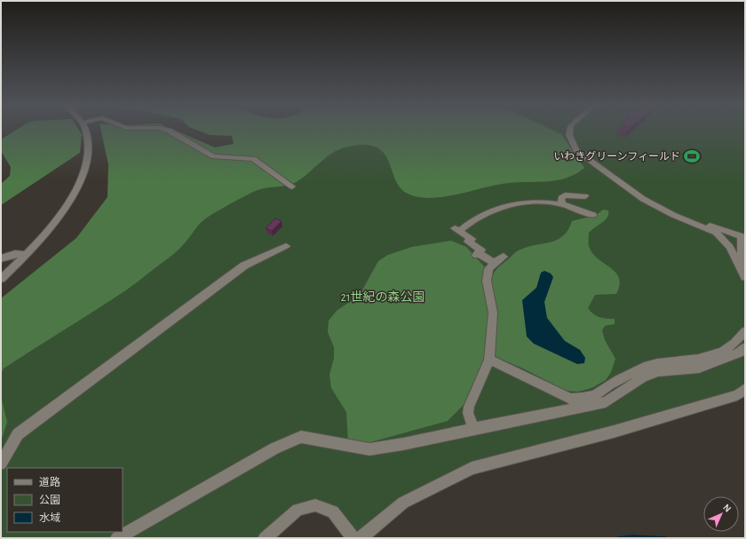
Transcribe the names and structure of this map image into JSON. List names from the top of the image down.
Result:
{
  "parks": ["21世紀の森公園"],
  "places": {
    "sports": ["いわきグリーンフィールド"]
  },
  "legend": ["道路", "公園", "水域"],
  "north": "top right"
}
